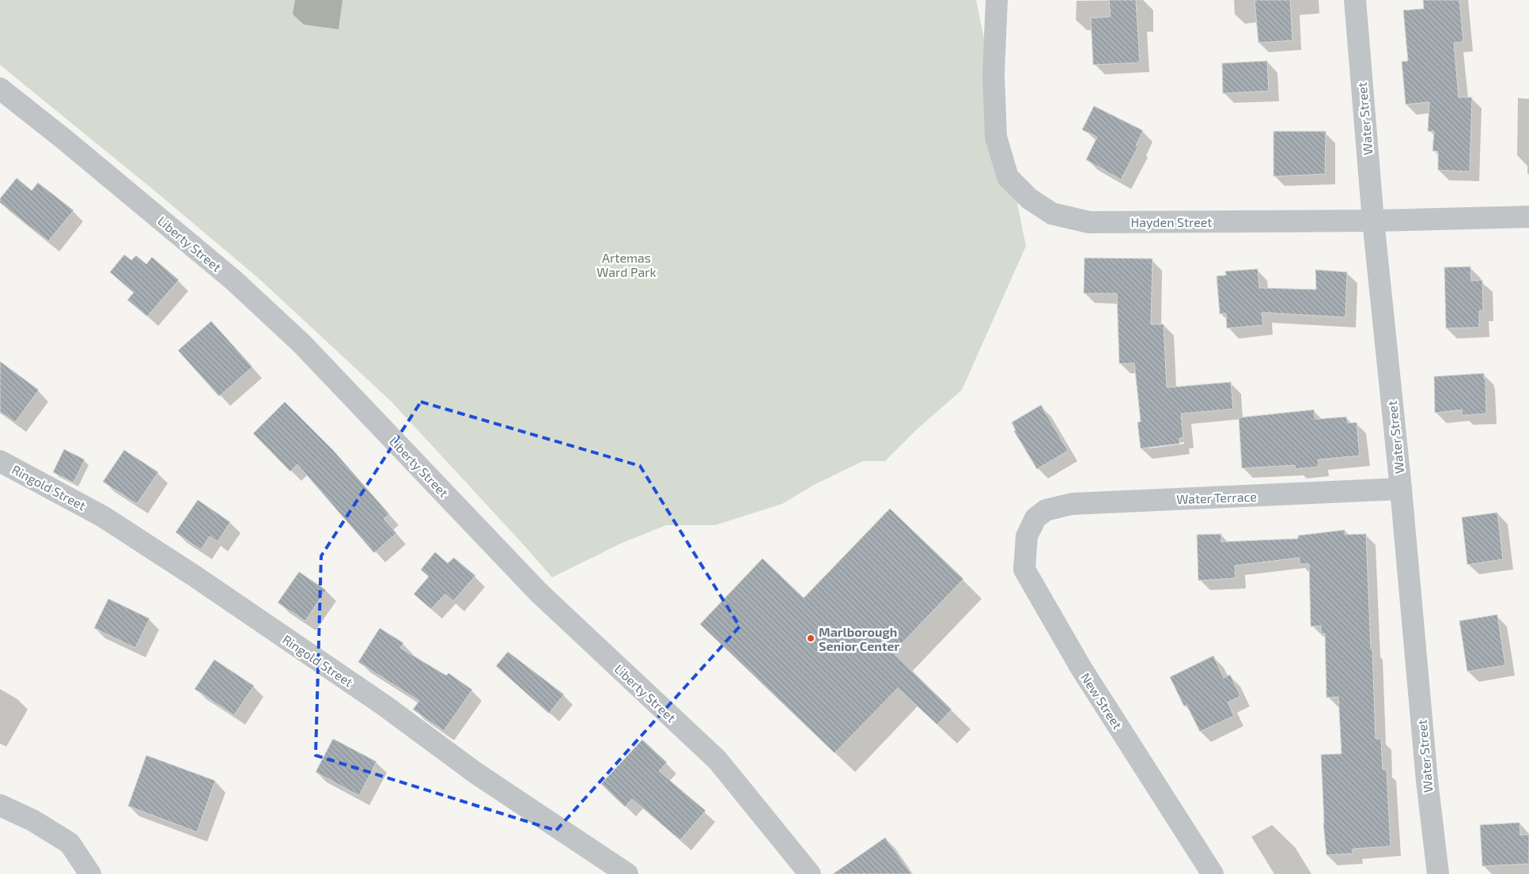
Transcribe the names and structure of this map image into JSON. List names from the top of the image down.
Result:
{
  "streets": {
    "street": [
      "Water Street",
      "Hayden Street",
      "Liberty Street",
      "Ringold Street",
      "Water Terrace",
      "New Street"
    ]
  },
  "crossings": [
    ["Water Street", "Hayden Street"],
    ["Water Street", "Water Terrace"],
    ["Water Terrace", "New Street"]
  ],
  "parks": ["Artemas Ward Park"],
  "places": ["Marlborough Senior Center"]
}
